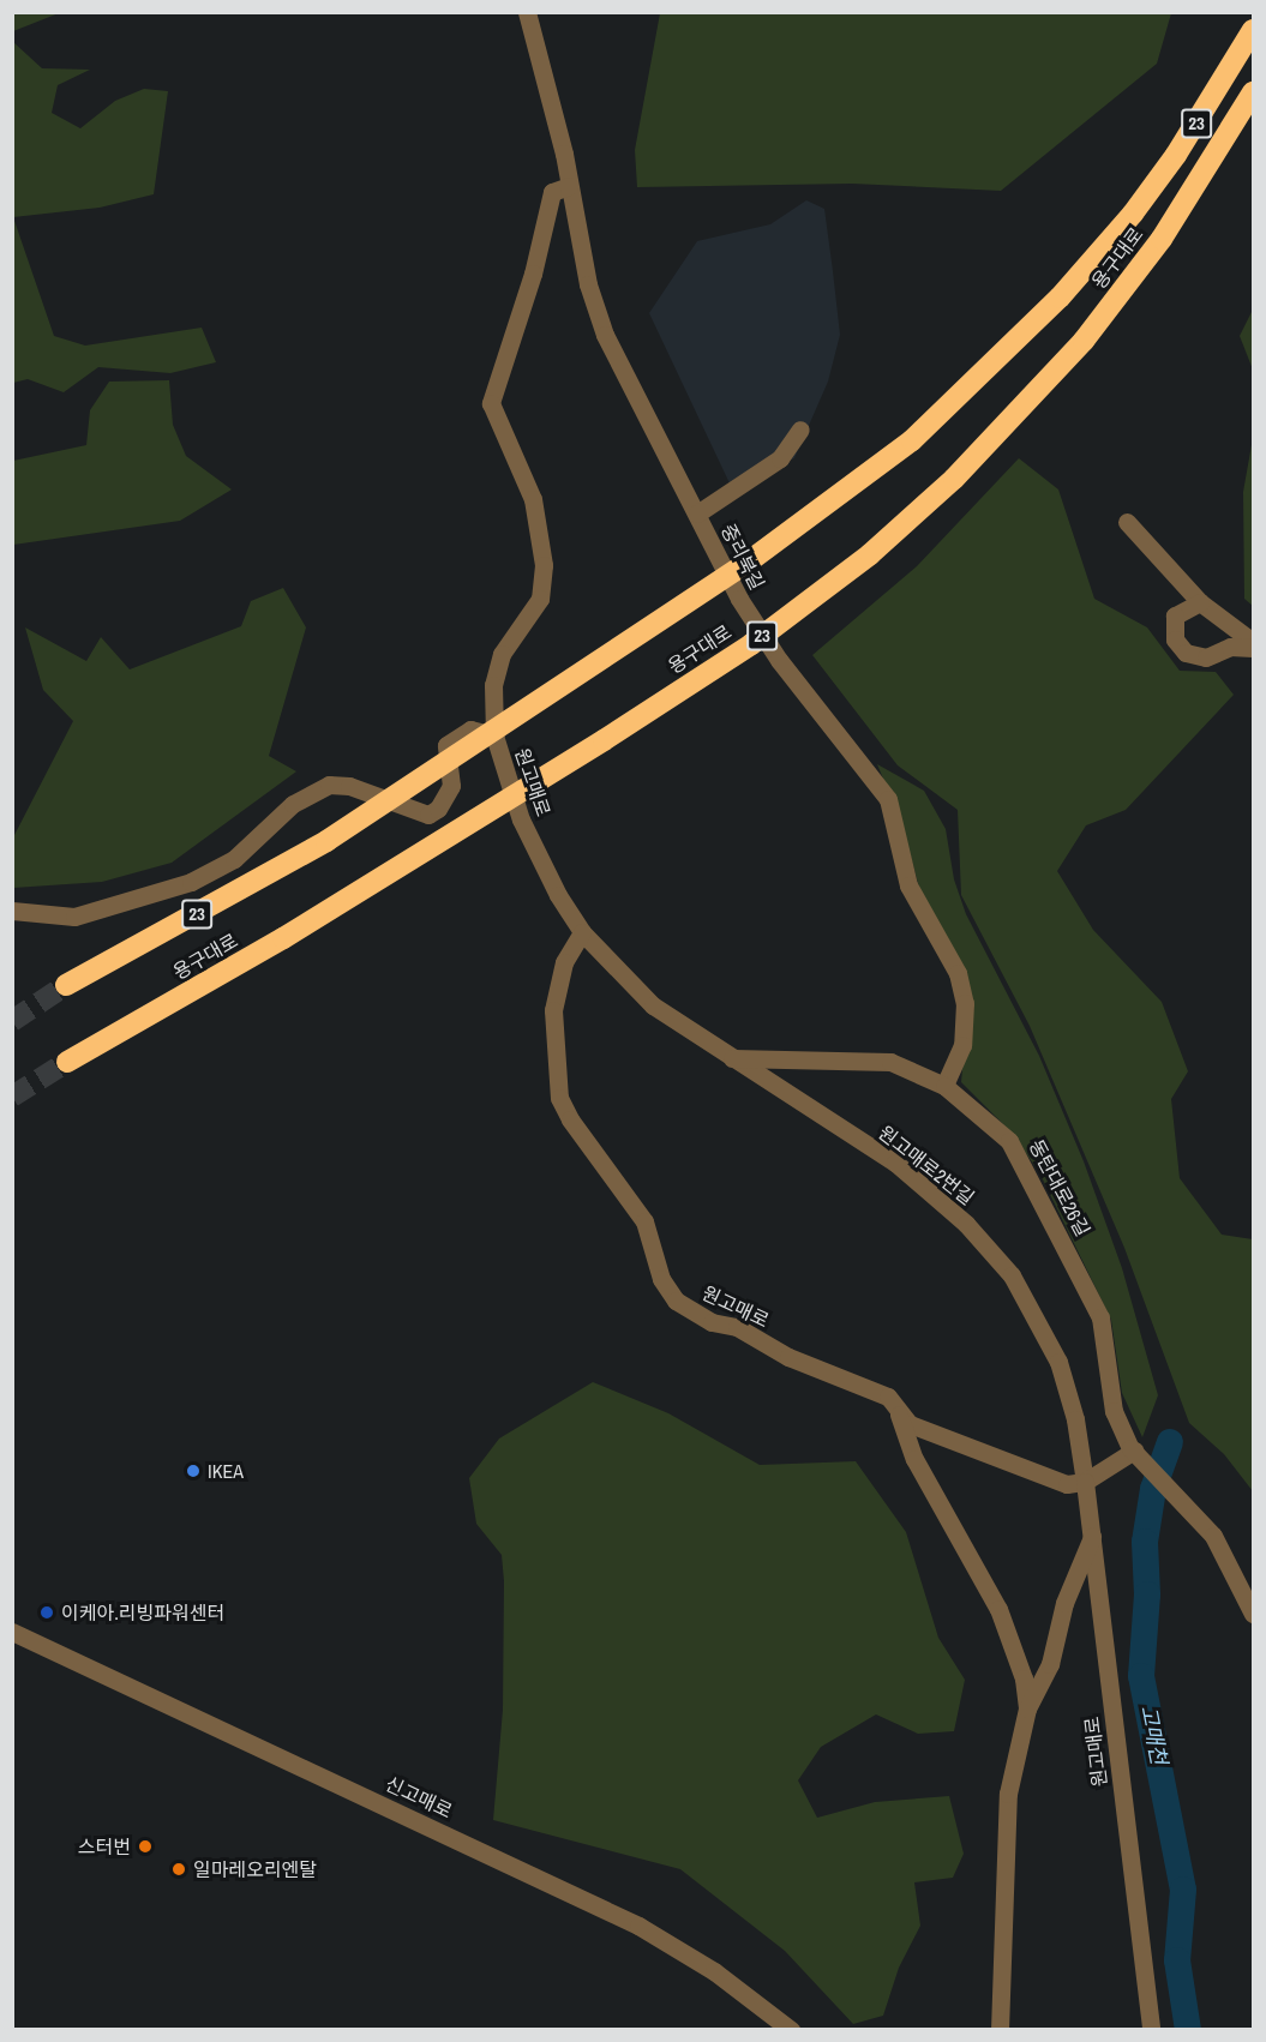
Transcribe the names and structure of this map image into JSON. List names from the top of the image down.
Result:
{
  "streets": {
    "highway": ["23", "용구대로"],
    "street": [
      "중리북길",
      "원고매로",
      "원고매로2번길",
      "동탄대로26길",
      "신고매로"
    ]
  },
  "crossings": [
    ["중리북길", "원고매로"],
    ["중리북길", "동탄대로26길"],
    ["원고매로", "원고매로2번길"],
    ["원고매로2번길", "동탄대로26길"]
  ],
  "water": ["고매천"],
  "places": [
    "IKEA",
    "이케아.리빙파워센터",
    "스터번",
    "일마레오리엔탈"
  ]
}
